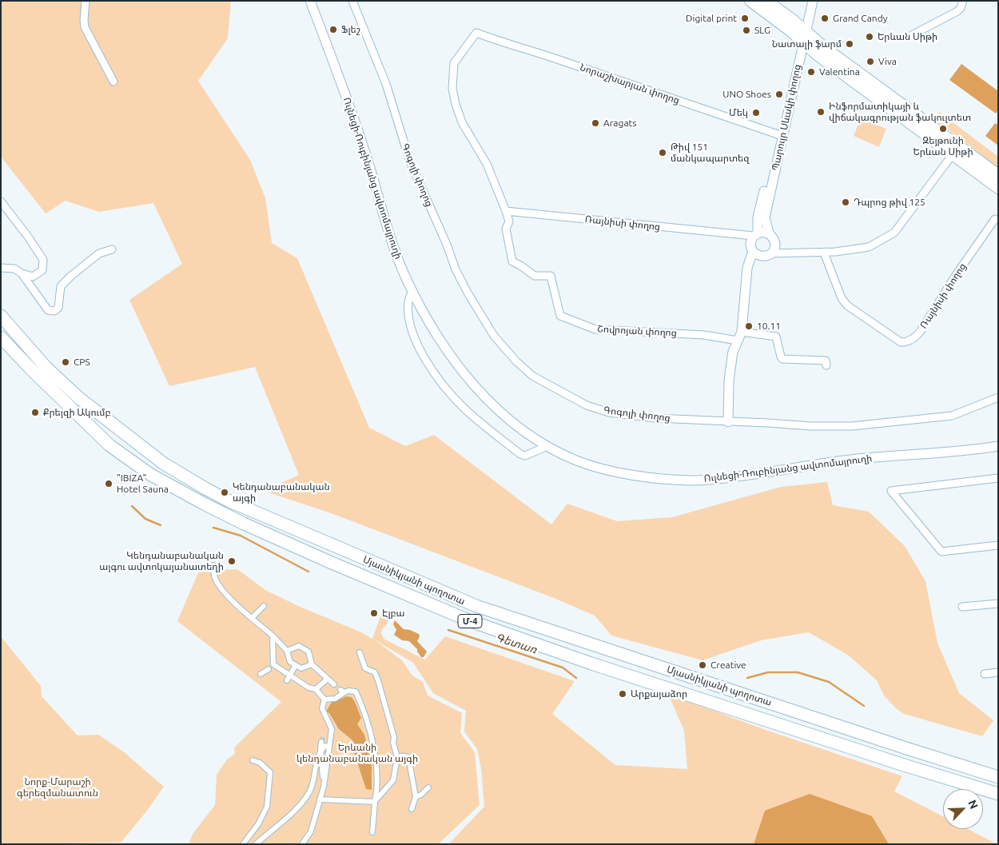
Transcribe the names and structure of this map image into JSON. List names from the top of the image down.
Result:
{
  "streets": {
    "highway": ["Մյասնիկյանի պողոտա", "Մ-4"],
    "street": [
      "Նորաշխարյան փողոց",
      "Պարույր Սևակի փողոց",
      "Գոգոլի փողոց",
      "Ուլնեցի-Ռուբինյանց ավտոմայրուղի",
      "Ռայնիսի փողոց",
      "Շովրոյան փողոց"
    ]
  },
  "crossings": [
    ["Նորաշխարյան փողոց", "Պարույր Սևակի փողոց"],
    ["Նորաշխարյան փողոց", "Շովրոյան փողոց"],
    ["Պարույր Սևակի փողոց", "Ռայնիսի փողոց"],
    ["Ռայնիսի փողոց", "Շովրոյան փողոց"]
  ],
  "water": ["Գետառ"],
  "parks": ["Երևանի կենդանաբանական այգի", "Նորք-Մարաշի գերեզմանատուն"],
  "places": [
    "Digital print",
    "Grand Candy",
    "Ֆլեշ",
    "SLG",
    "Երևան Սիթի",
    "Նատալի ֆարմ",
    "Viva",
    "Valentina",
    "UNO Shoes",
    "Ինֆորմատիկայի և վիճակագրության ֆակուլտետ",
    "Մեկ",
    "Aragats",
    "Զեյթունի Երևան Սիթի",
    "Թիվ 151 մանկապարտեզ",
    "Դպրոց թիվ 125",
    "10.11",
    "CPS",
    "Քրեյզի Ակումբ",
    "\"IBIZA\" Hotel Sauna",
    "Կենդանաբանական այգի",
    "Կենդանաբանական այգու ավտոկայանատեղի",
    "Էլբա",
    "Creative",
    "Արքայաձոր"
  ],
  "north": "top right"
}
